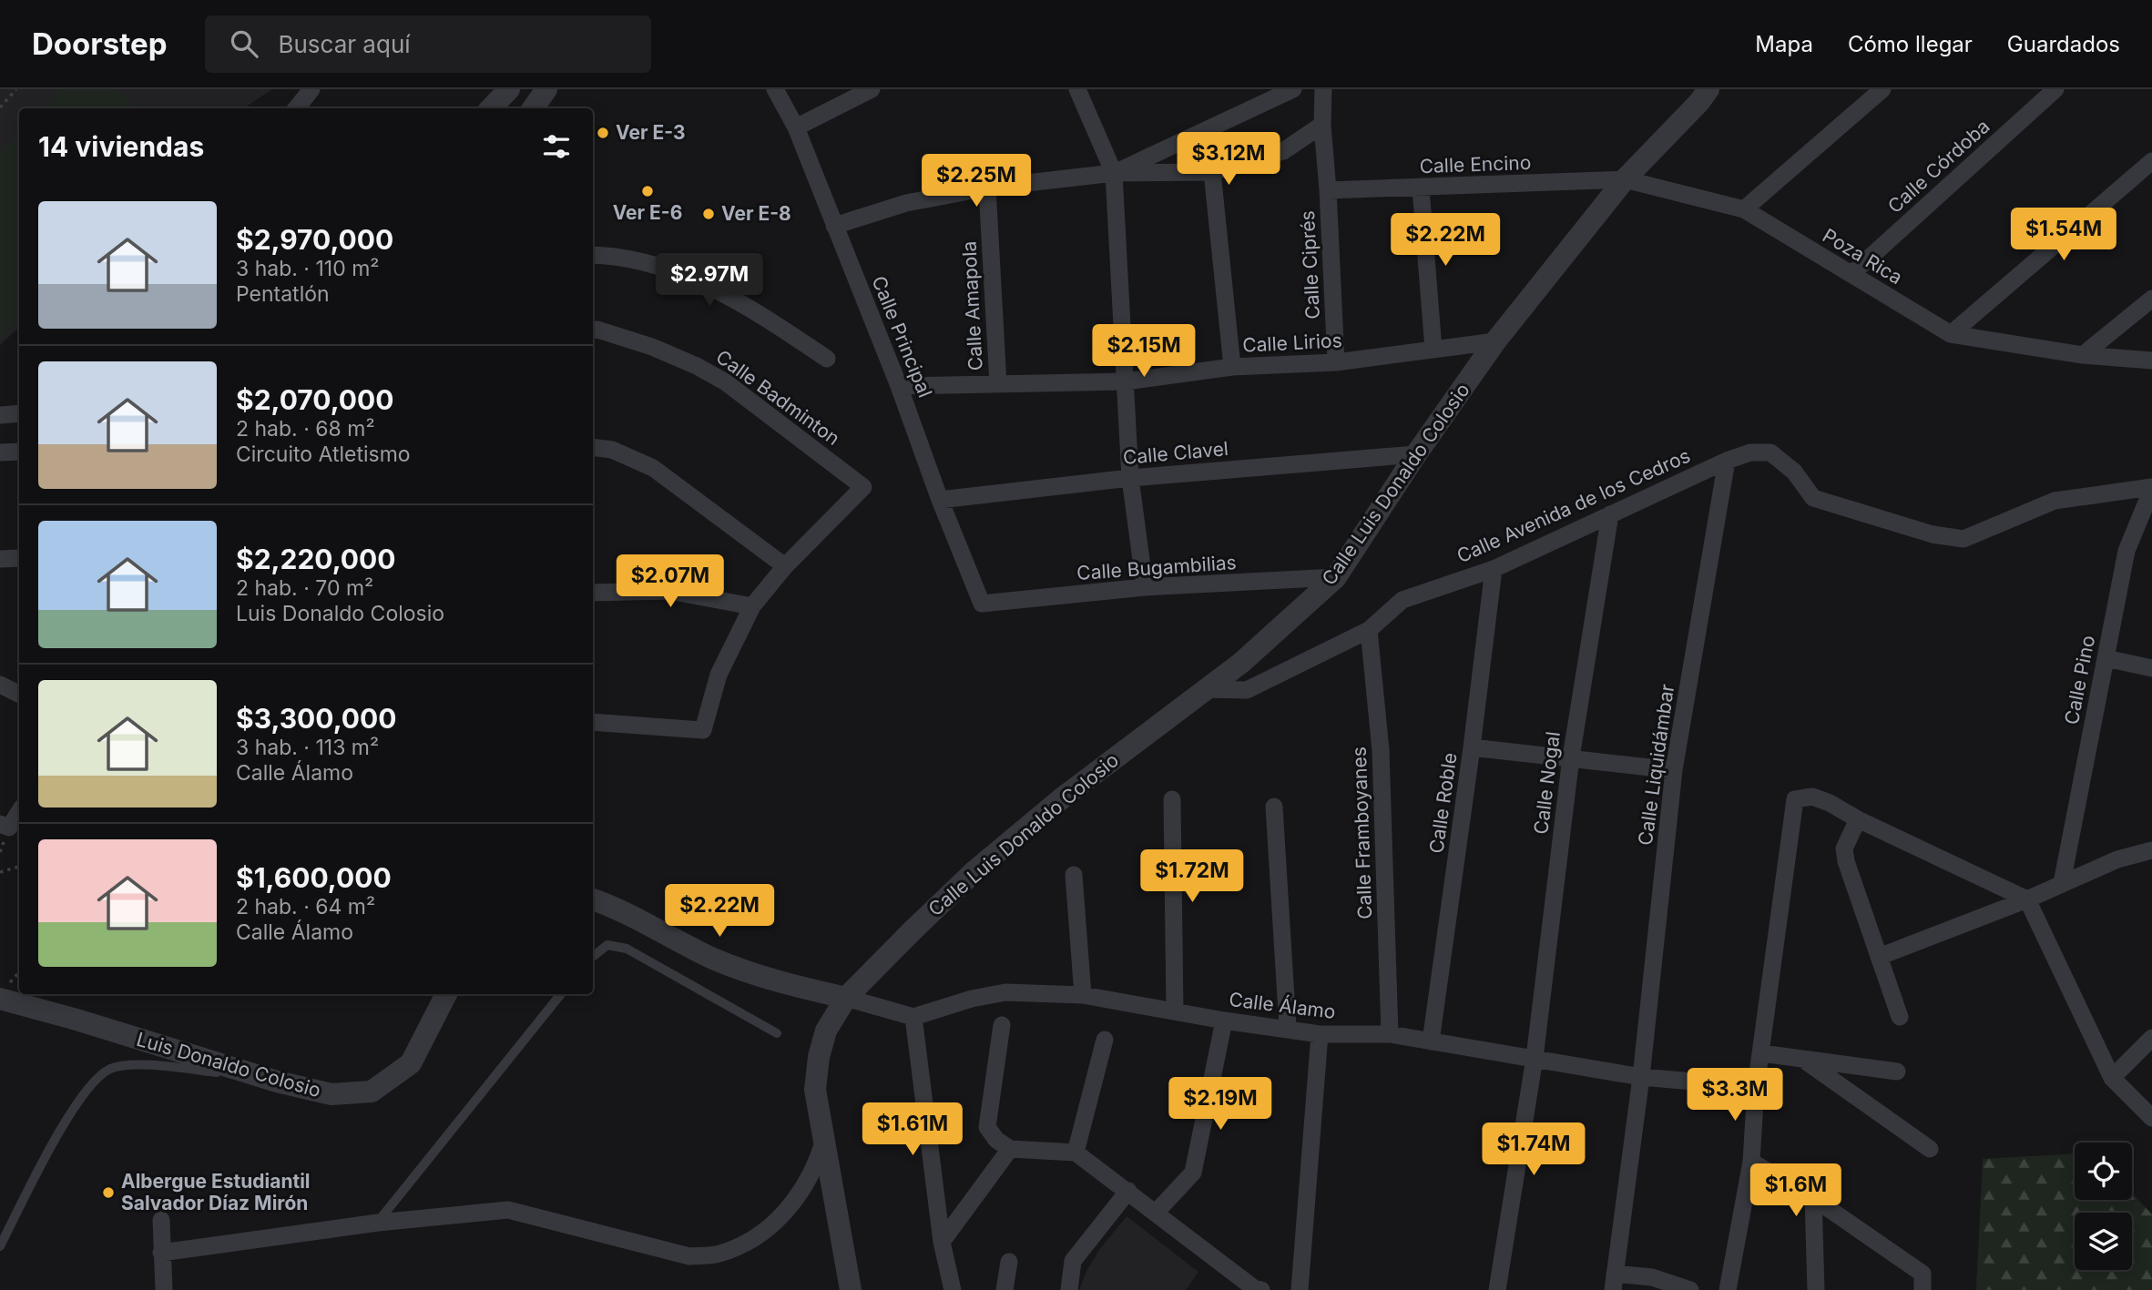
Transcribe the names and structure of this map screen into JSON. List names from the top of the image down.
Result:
{
  "streets": {
    "street": [
      "Calle Encino",
      "Calle Córdoba",
      "Poza Rica",
      "Calle Ciprés",
      "Calle Amapola",
      "Calle Principal",
      "Calle Lirios",
      "Calle Badminton",
      "Calle Clavel",
      "Calle Luis Donaldo Colosio",
      "Calle Avenida de los Cedros",
      "Calle Bugambilias",
      "Calle Pino",
      "Calle Liquidámbar",
      "Calle Nogal",
      "Calle Roble",
      "Calle Framboyanes",
      "Calle Álamo",
      "Luis Donaldo Colosio"
    ]
  },
  "crossings": [
    ["Calle Encino", "Poza Rica"],
    ["Calle Encino", "Calle Ciprés"],
    ["Calle Encino", "Calle Luis Donaldo Colosio"],
    ["Calle Córdoba", "Poza Rica"],
    ["Poza Rica", "Calle Luis Donaldo Colosio"],
    ["Calle Ciprés", "Calle Lirios"],
    ["Calle Amapola", "Calle Lirios"],
    ["Calle Principal", "Calle Lirios"],
    ["Calle Principal", "Calle Clavel"],
    ["Calle Principal", "Calle Bugambilias"],
    ["Calle Lirios", "Calle Luis Donaldo Colosio"],
    ["Calle Clavel", "Calle Luis Donaldo Colosio"],
    ["Calle Luis Donaldo Colosio", "Calle Avenida de los Cedros"],
    ["Calle Luis Donaldo Colosio", "Calle Bugambilias"],
    ["Calle Avenida de los Cedros", "Calle Pino"],
    ["Calle Avenida de los Cedros", "Calle Liquidámbar"],
    ["Calle Avenida de los Cedros", "Calle Nogal"],
    ["Calle Avenida de los Cedros", "Calle Roble"],
    ["Calle Avenida de los Cedros", "Calle Framboyanes"],
    ["Calle Liquidámbar", "Calle Álamo"],
    ["Calle Nogal", "Calle Álamo"],
    ["Calle Roble", "Calle Álamo"],
    ["Calle Framboyanes", "Calle Álamo"]
  ],
  "places": [
    "Ver E-3",
    "Ver E-6",
    "Ver E-8",
    "Albergue Estudiantil Salvador Díaz Mirón"
  ],
  "page": {
    "header": "Doorstep",
    "search": "Buscar aquí",
    "nav": ["Mapa", "Cómo llegar", "Guardados"],
    "heading": "14 viviendas",
    "price": [
      "$3.12M",
      "$2.25M",
      "$1.54M",
      "$2.22M",
      "$2.97M",
      "$2.15M",
      "$2.07M",
      "$1.72M",
      "$2.22M",
      "$3.3M",
      "$2.19M",
      "$1.61M",
      "$1.74M",
      "$1.6M"
    ],
    "list": [
      {
        "name": "$2,970,000",
        "note": "3 hab. · 110 m² · Pentatlón"
      },
      {
        "name": "$2,070,000",
        "note": "2 hab. · 68 m² · Circuito Atletismo"
      },
      {
        "name": "$2,220,000",
        "note": "2 hab. · 70 m² · Luis Donaldo Colosio"
      },
      {
        "name": "$3,300,000",
        "note": "3 hab. · 113 m² · Calle Álamo"
      },
      {
        "name": "$1,600,000",
        "note": "2 hab. · 64 m² · Calle Álamo"
      }
    ]
  }
}
